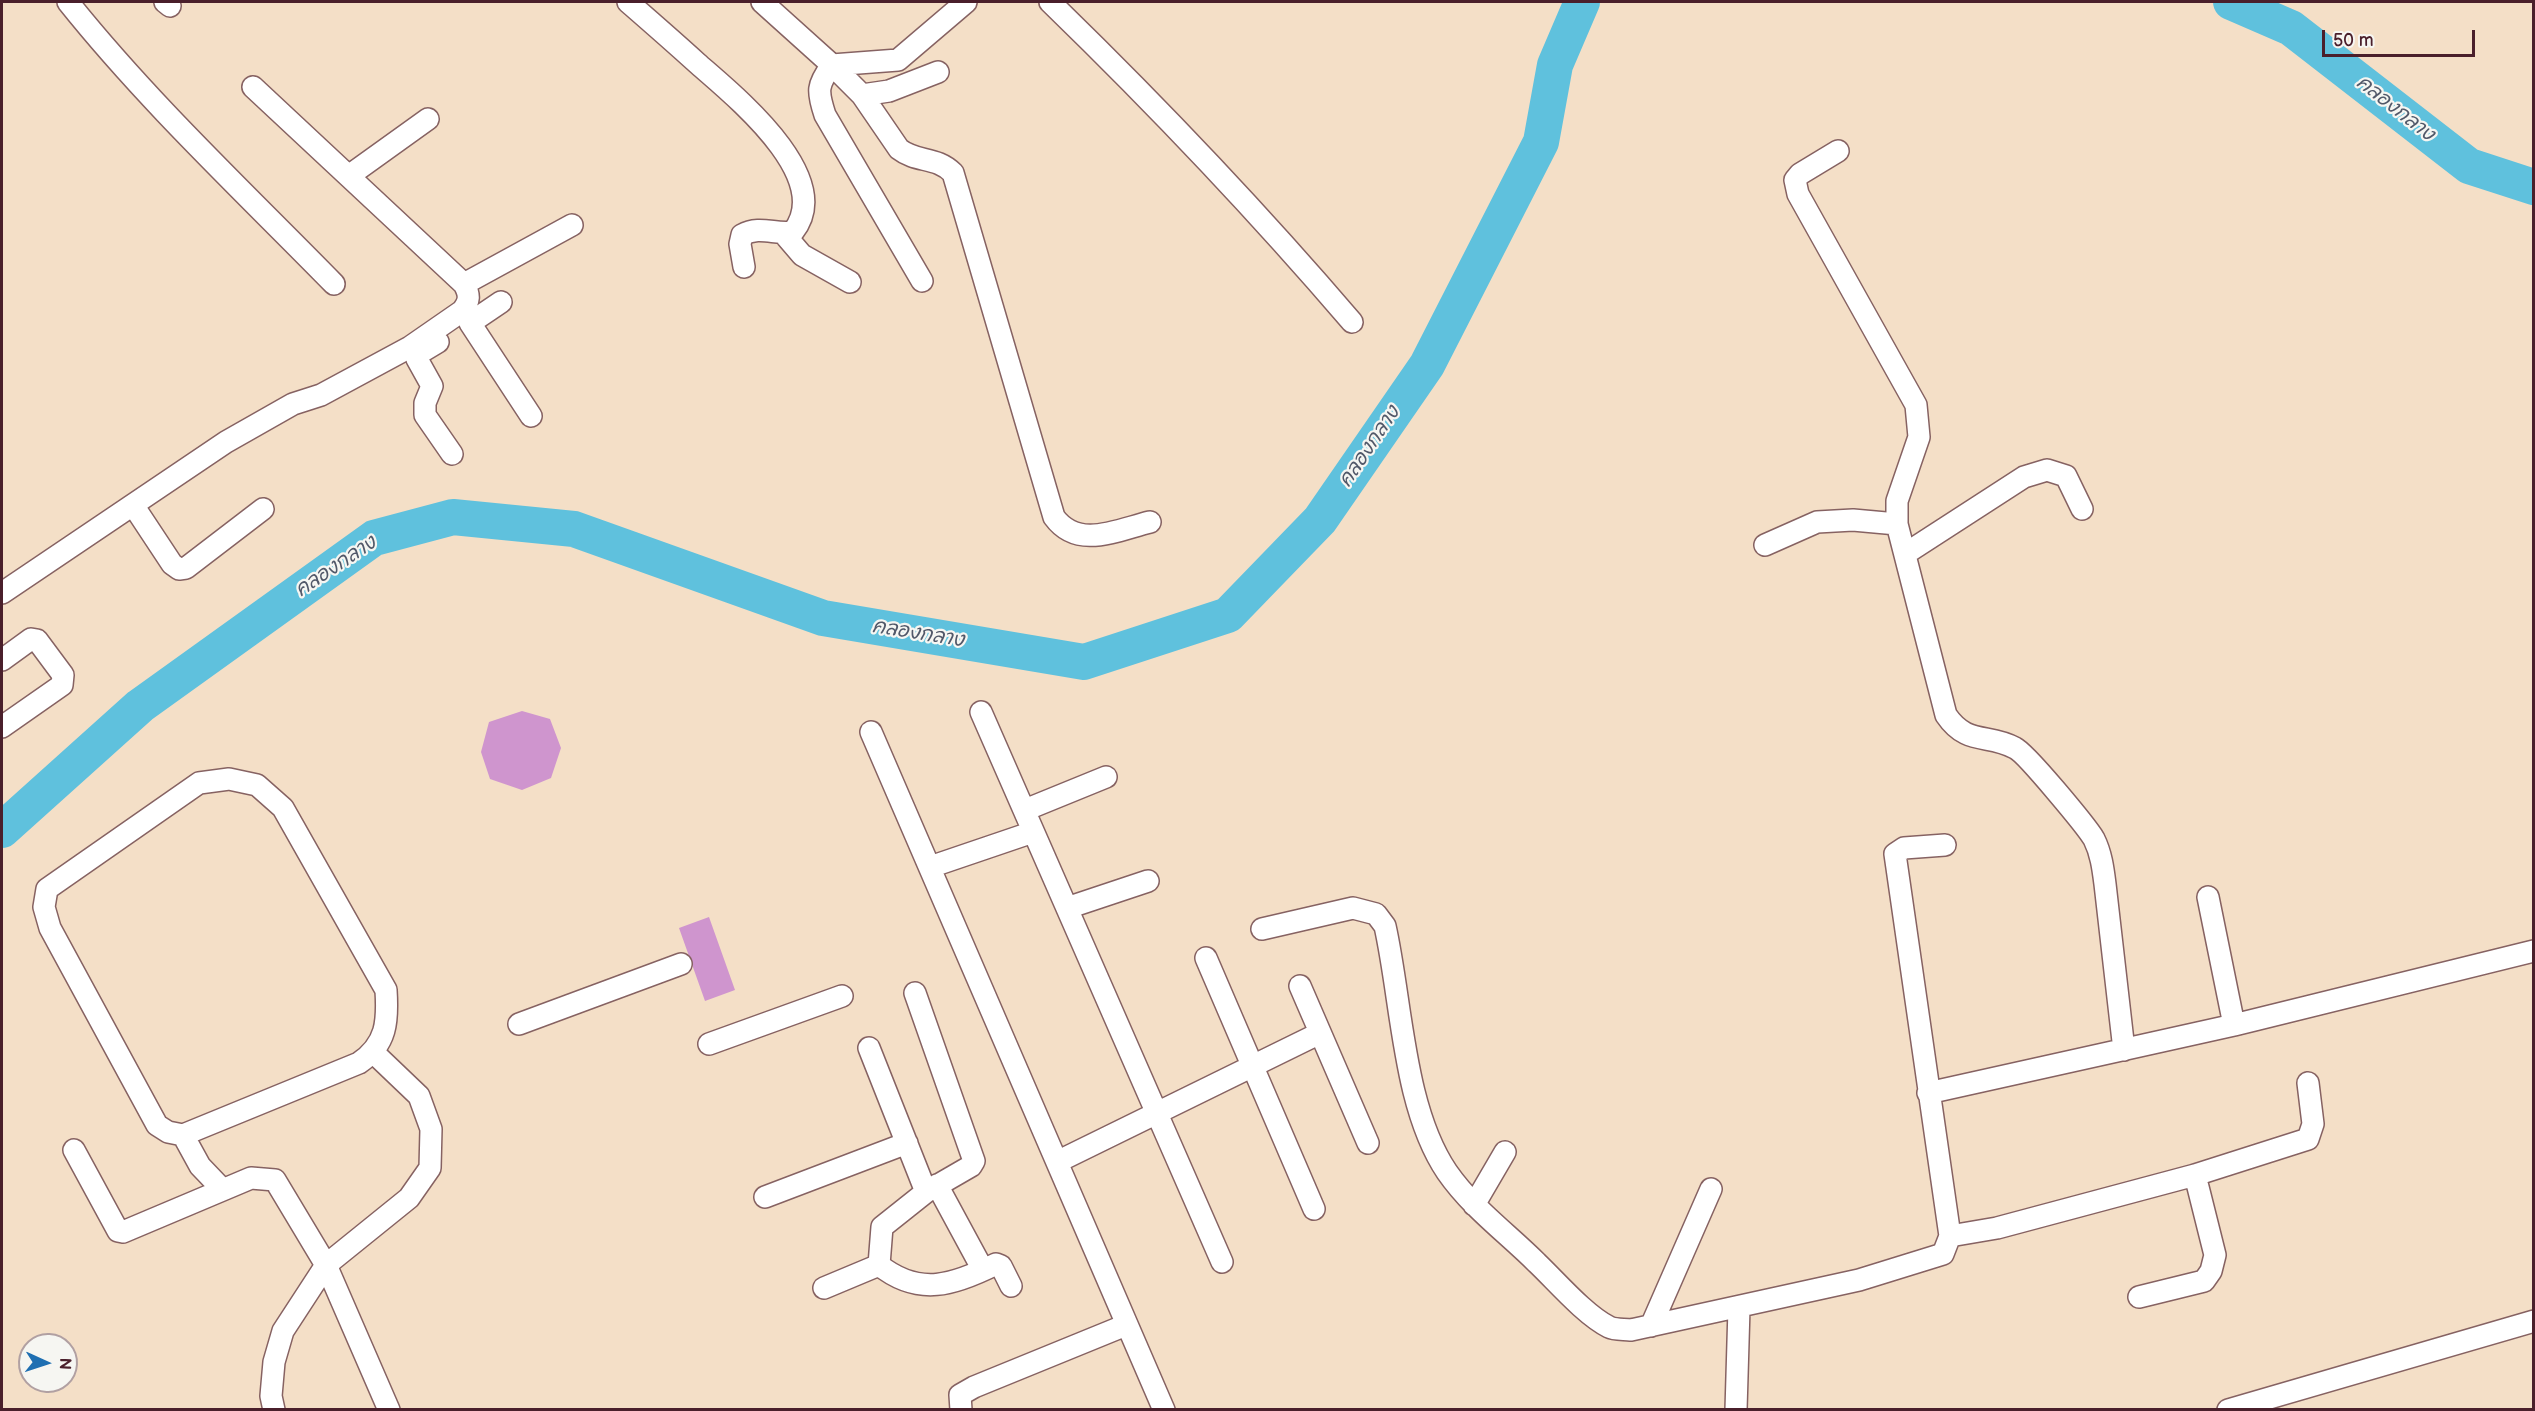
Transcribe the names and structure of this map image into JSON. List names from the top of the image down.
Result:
{
  "water": ["คลองกลาง"],
  "scale_bar": "50 m",
  "north": "right"
}
